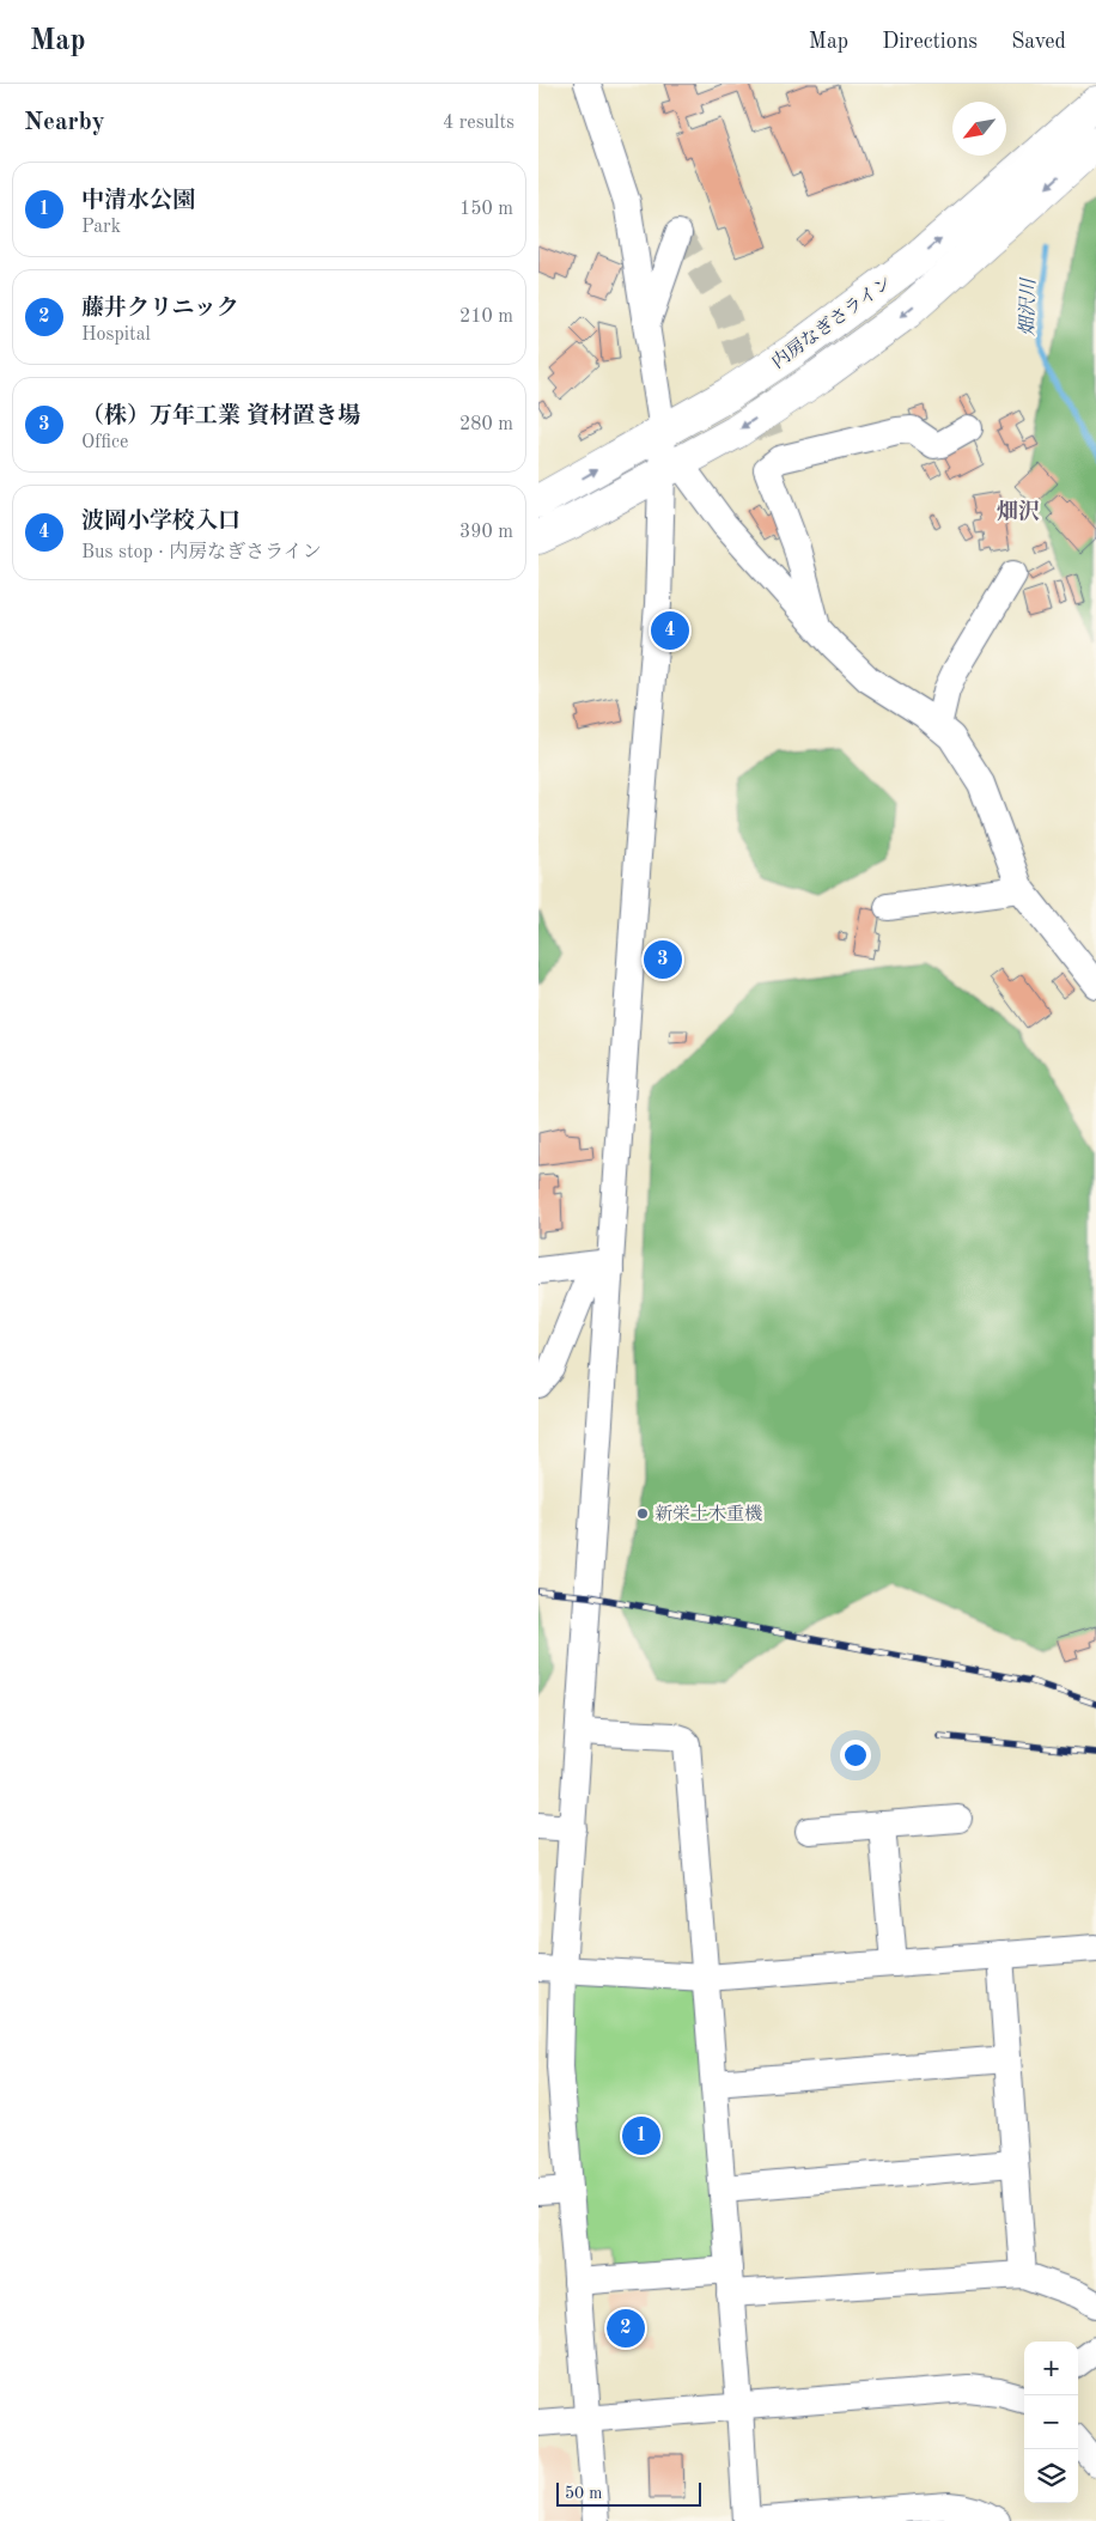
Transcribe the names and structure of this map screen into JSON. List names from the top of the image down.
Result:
{
  "streets": {
    "highway": ["内房なぎさライン"]
  },
  "districts": ["畑沢"],
  "water": ["畑沢川"],
  "places": ["新栄土木重機"],
  "scale_bar": "50 m",
  "north": "bottom left",
  "page": {
    "header": "Map",
    "nav": ["Map", "Directions", "Saved"],
    "heading": ["Nearby", "4 results"],
    "list": [
      {
        "mark": "1",
        "name": "中清水公園",
        "note": "Park",
        "value": "150 m"
      },
      {
        "mark": "2",
        "name": "藤井クリニック",
        "note": "Hospital",
        "value": "210 m"
      },
      {
        "mark": "3",
        "name": "（株）万年工業 資材置き場",
        "note": "Office",
        "value": "280 m"
      },
      {
        "mark": "4",
        "name": "波岡小学校入口",
        "note": "Bus stop · 内房なぎさライン",
        "value": "390 m"
      }
    ],
    "pins": [
      "4",
      "3",
      "1",
      "2"
    ],
    "map_buttons": ["+", "−"],
    "scale": "50 m"
  }
}
